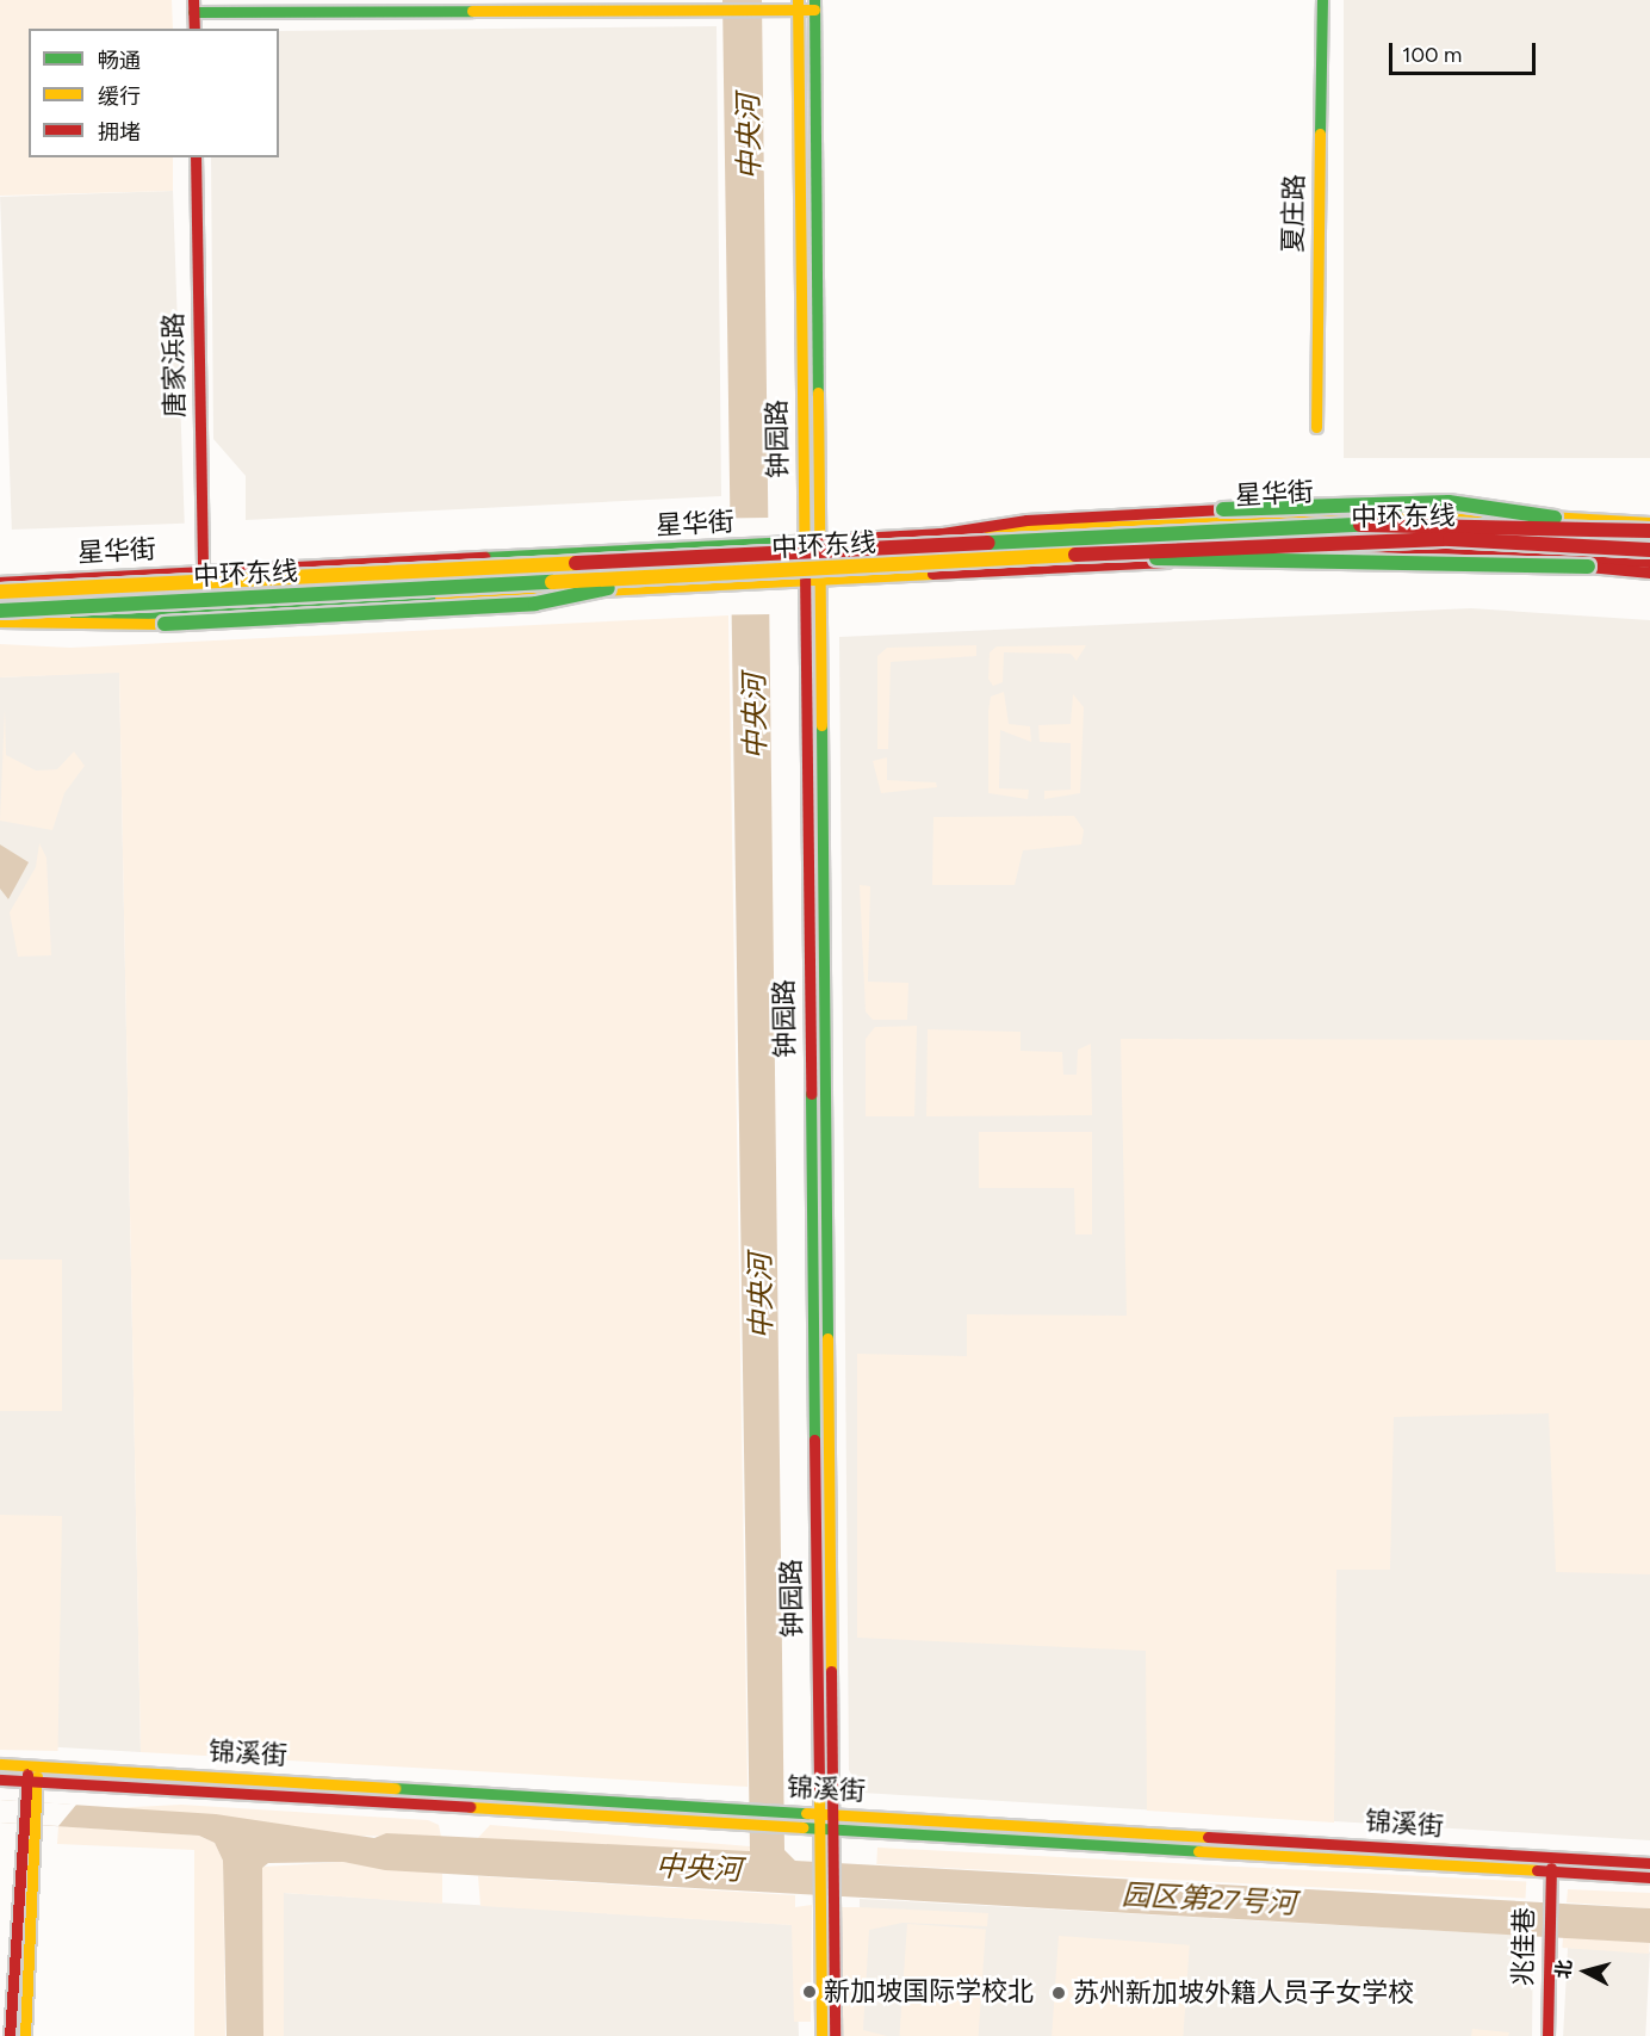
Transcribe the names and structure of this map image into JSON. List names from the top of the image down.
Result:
{
  "streets": {
    "main road": [
      "夏庄路",
      "唐家浜路",
      "钟园路",
      "星华街",
      "中环东线",
      "锦溪街",
      "兆佳巷"
    ]
  },
  "crossings": [
    ["唐家浜路", "星华街"],
    ["钟园路", "星华街"],
    ["钟园路", "锦溪街"],
    ["锦溪街", "兆佳巷"]
  ],
  "water": ["中央河", "园区第27号河"],
  "places": ["新加坡国际学校北", "苏州新加坡外籍人员子女学校"],
  "legend": ["畅通", "缓行", "拥堵"],
  "scale_bar": "100 m",
  "north": "left"
}
